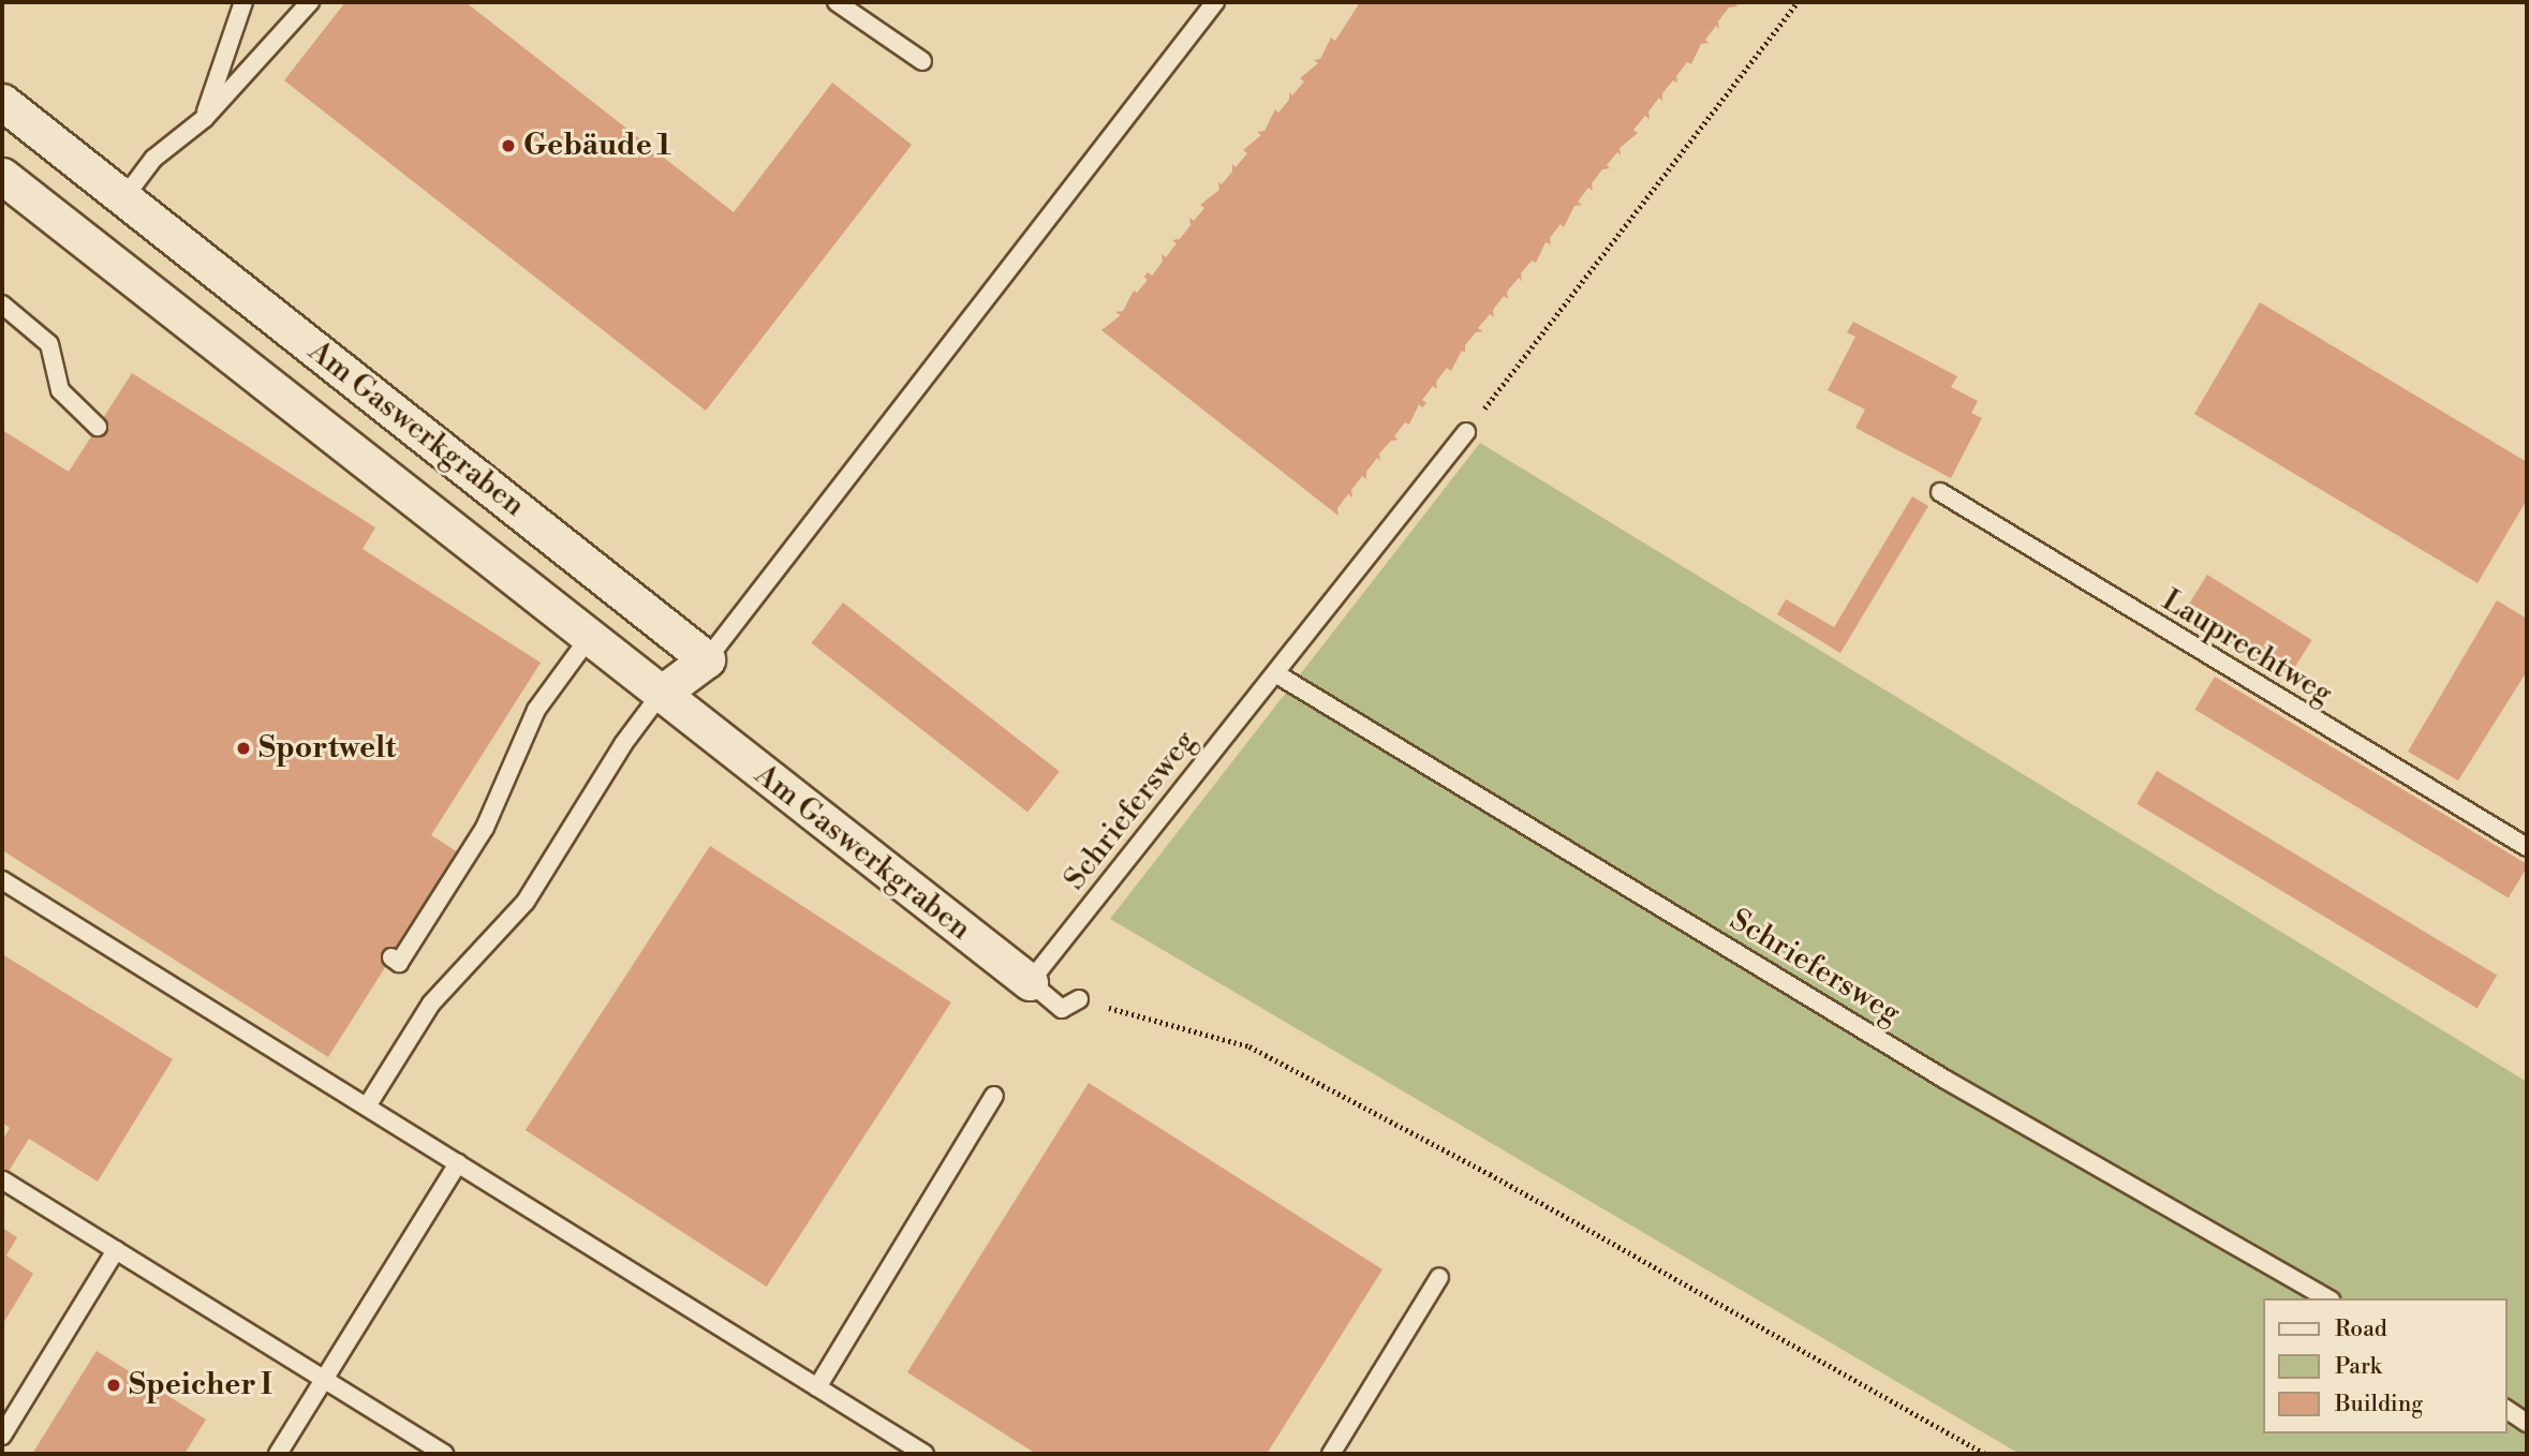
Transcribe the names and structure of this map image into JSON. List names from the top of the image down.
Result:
{
  "streets": {
    "street": ["Am Gaswerkgraben"],
    "lane": ["Lauprechtweg", "Schriefersweg"]
  },
  "crossings": [
    ["Am Gaswerkgraben", "Schriefersweg"]
  ],
  "places": ["Gebäude 1", "Sportwelt", "Speicher I"],
  "legend": ["Road", "Park", "Building"]
}
